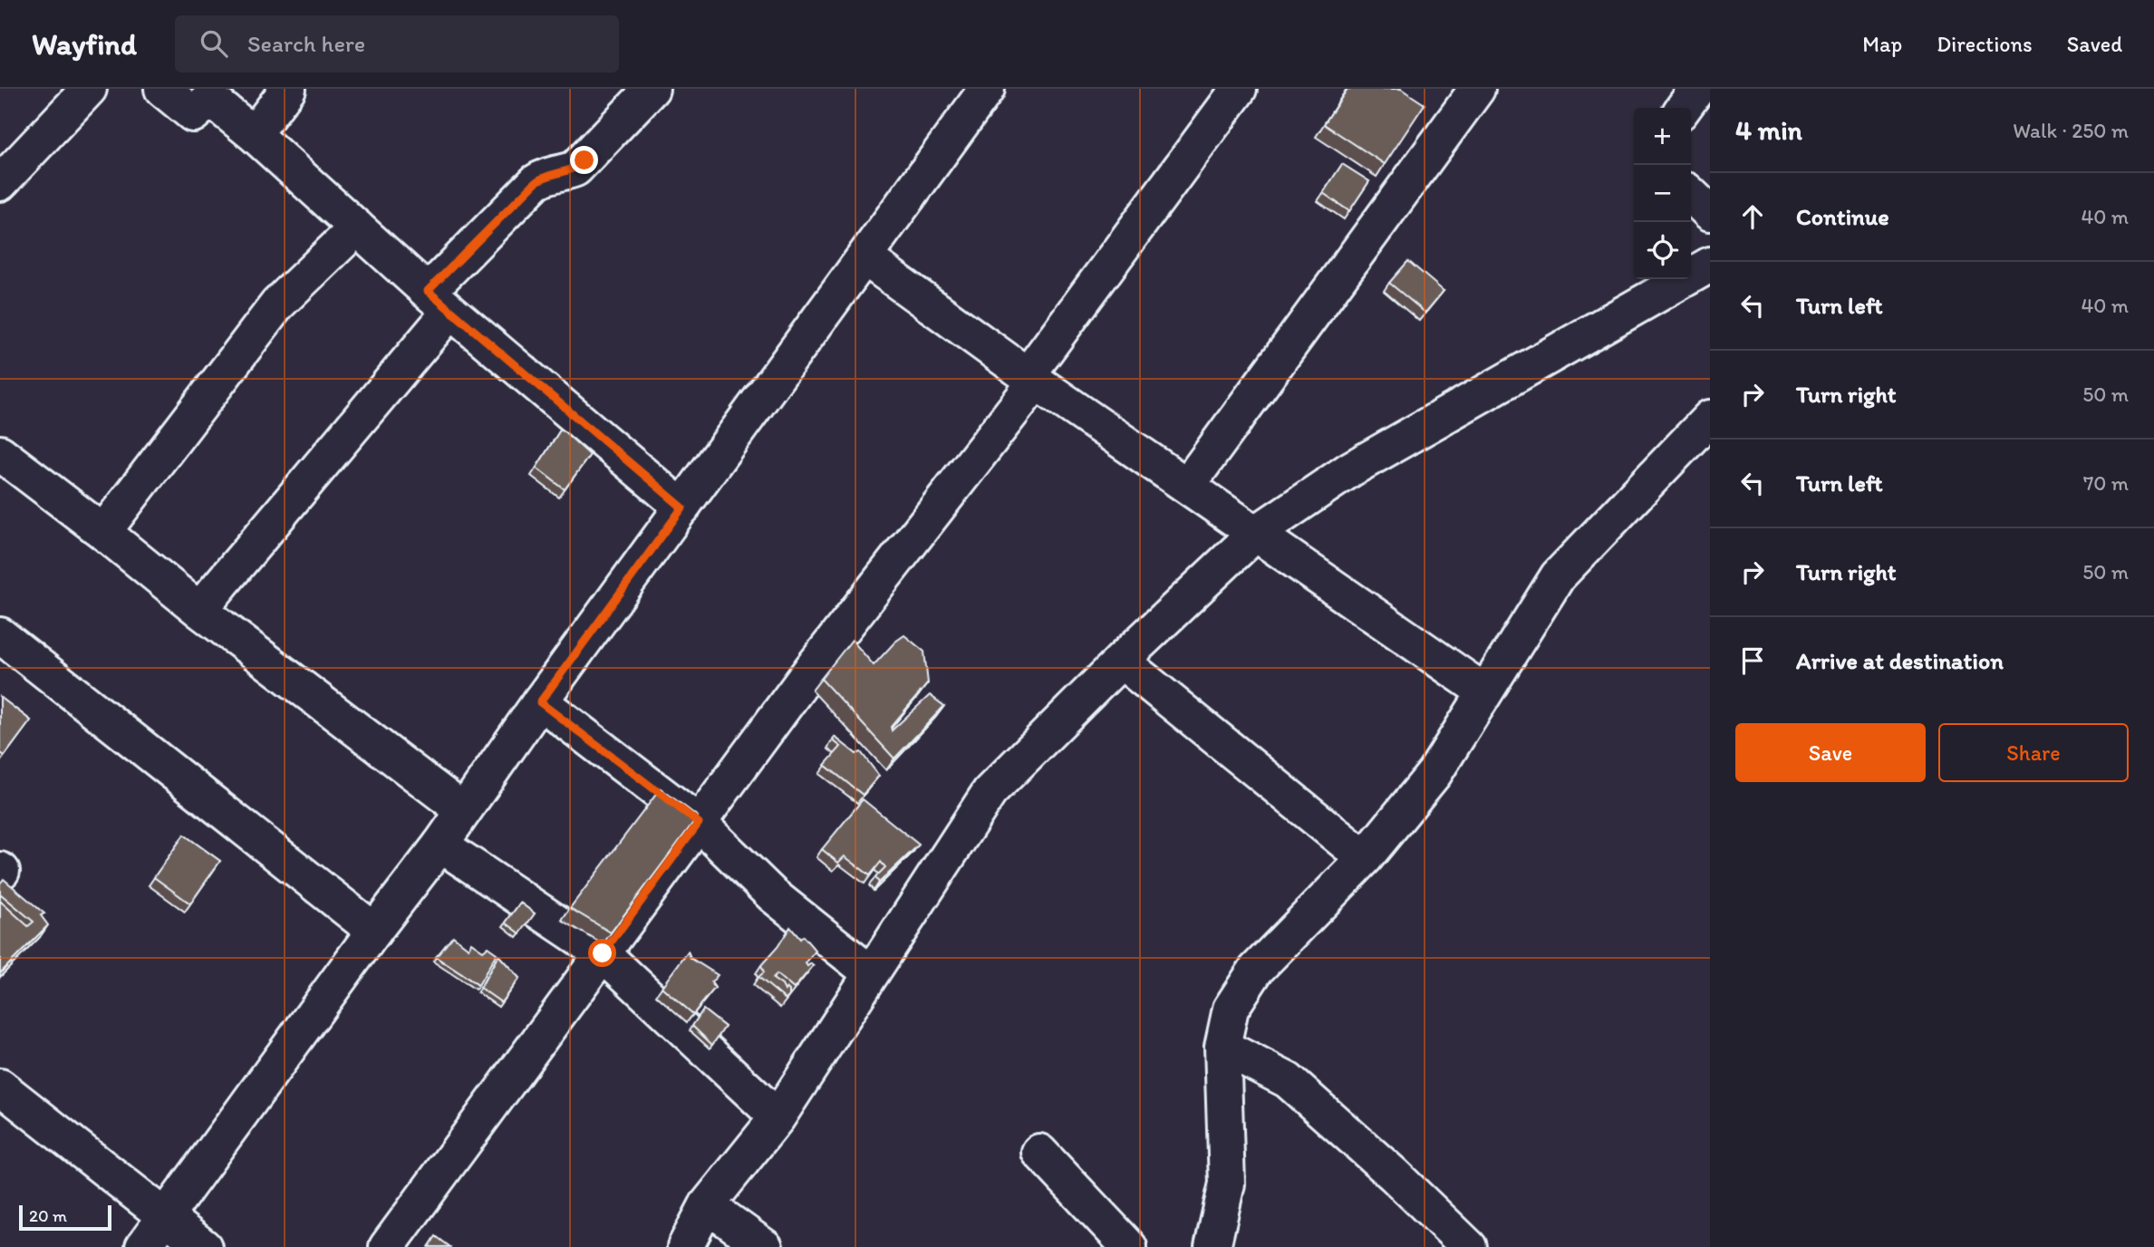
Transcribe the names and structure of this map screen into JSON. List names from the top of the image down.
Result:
{
  "scale_bar": "20 m",
  "page": {
    "header": "Wayfind",
    "search": "Search here",
    "nav": ["Map", "Directions", "Saved"],
    "heading": ["4 min", "Walk · 250 m"],
    "map_buttons": ["+", "−"],
    "list": [
      ["Continue", "40 m"],
      ["Turn left", "40 m"],
      ["Turn right", "50 m"],
      ["Turn left", "70 m"],
      ["Turn right", "50 m"],
      "Arrive at destination"
    ],
    "buttons": ["Save", "Share"],
    "scale": "20 m"
  }
}
